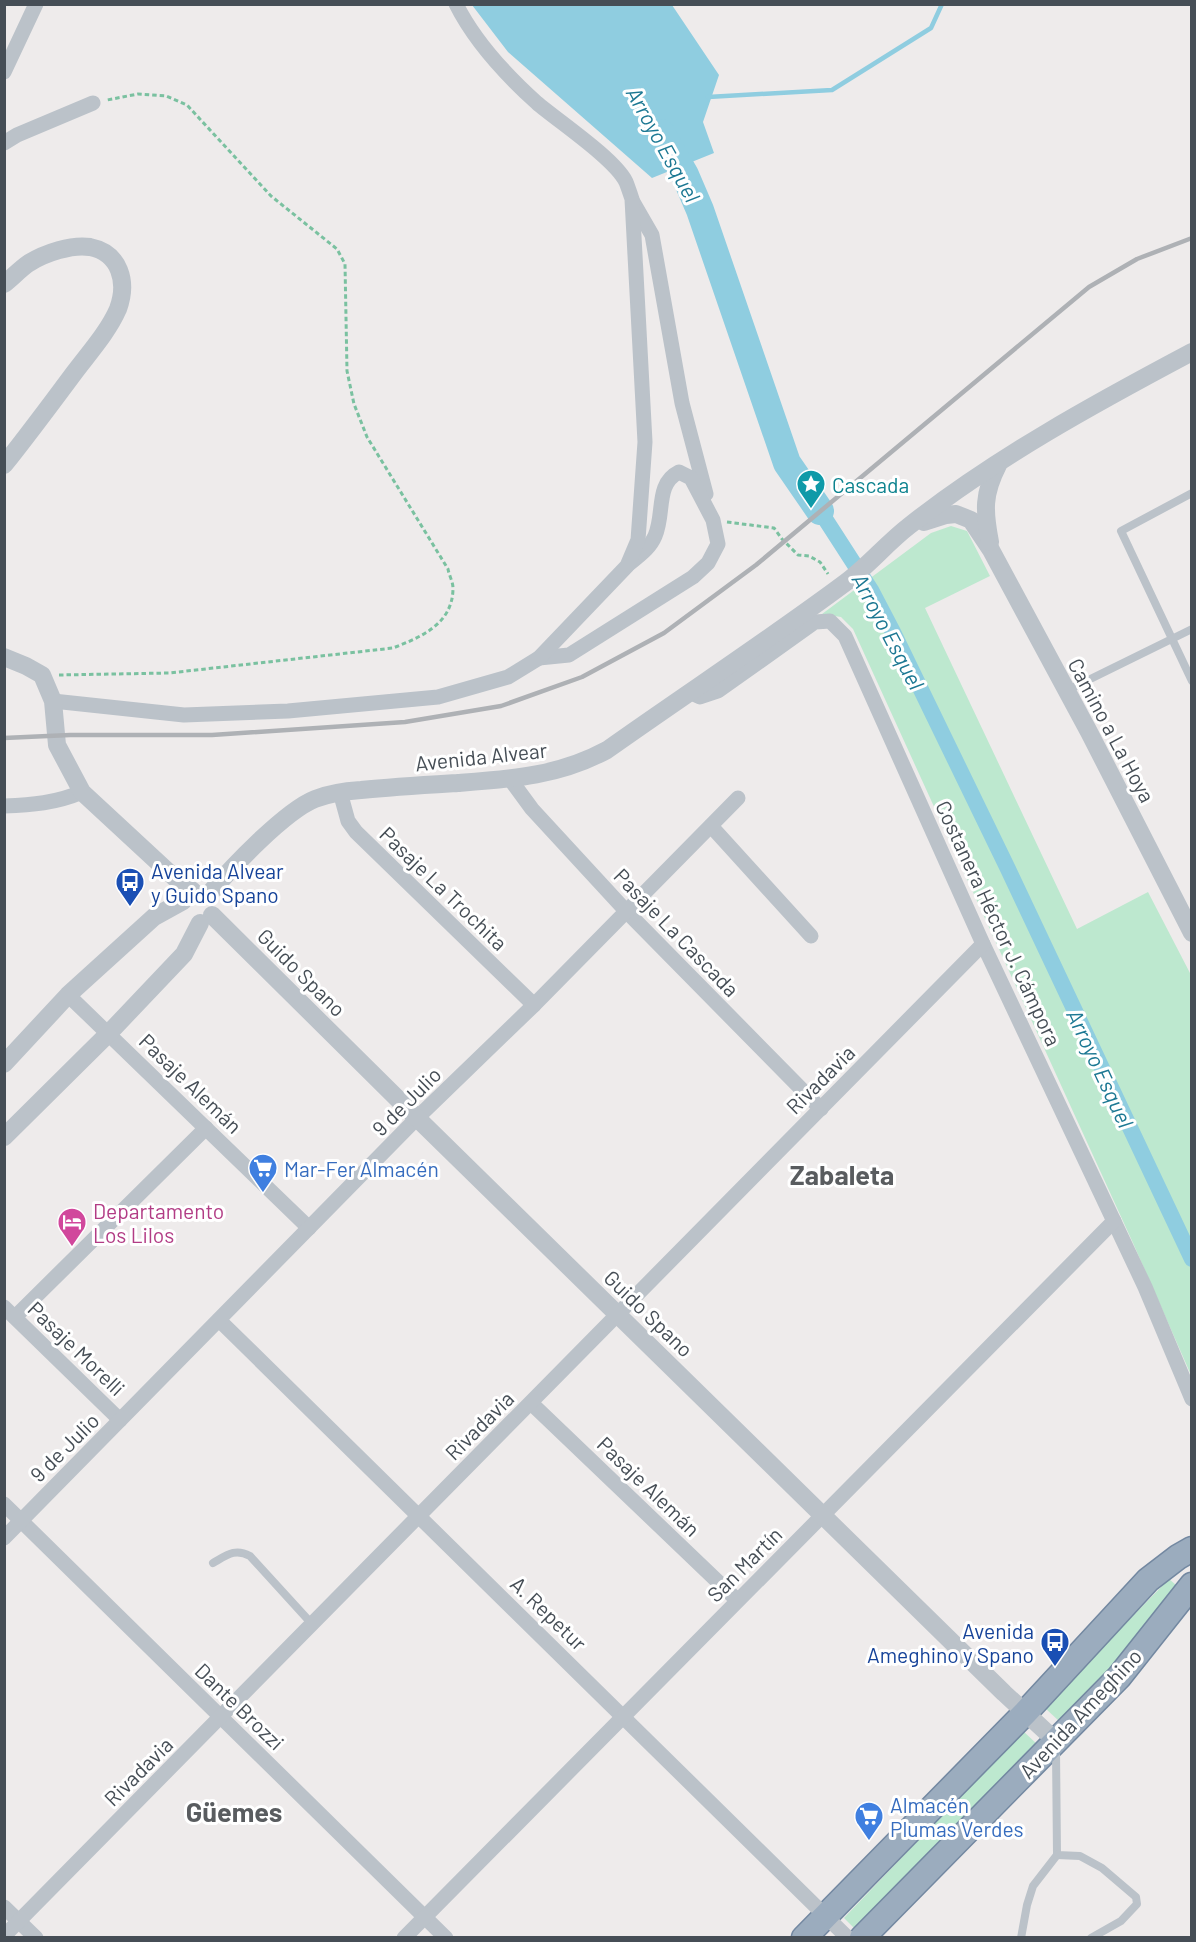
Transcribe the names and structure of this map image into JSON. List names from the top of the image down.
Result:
{
  "streets": {
    "highway": ["Avenida Ameghino"],
    "street": [
      "Camino a La Hoya",
      "Avenida Alvear",
      "Pasaje La Trochita",
      "Costanera Héctor J. Cámpora",
      "Pasaje La Cascada",
      "Guido Spano",
      "Rivadavia",
      "Pasaje Alemán",
      "9 de Julio",
      "Pasaje Morelli",
      "San Martín",
      "A. Repetur",
      "Dante Brozzi"
    ]
  },
  "crossings": [
    ["Camino a La Hoya", "Avenida Alvear"],
    ["Avenida Alvear", "Pasaje La Trochita"],
    ["Avenida Alvear", "Costanera Héctor J. Cámpora"],
    ["Avenida Alvear", "Pasaje La Cascada"],
    ["Avenida Alvear", "Guido Spano"],
    ["Avenida Alvear", "Pasaje Alemán"],
    ["Pasaje La Trochita", "9 de Julio"],
    ["Costanera Héctor J. Cámpora", "Rivadavia"],
    ["Costanera Héctor J. Cámpora", "San Martín"],
    ["Pasaje La Cascada", "Rivadavia"],
    ["Pasaje La Cascada", "9 de Julio"],
    ["Guido Spano", "Rivadavia"],
    ["Guido Spano", "9 de Julio"],
    ["Guido Spano", "San Martín"],
    ["Guido Spano", "Avenida Ameghino"],
    ["Rivadavia", "Pasaje Alemán"],
    ["Rivadavia", "A. Repetur"],
    ["Rivadavia", "Dante Brozzi"],
    ["Pasaje Alemán", "9 de Julio"],
    ["Pasaje Alemán", "San Martín"],
    ["9 de Julio", "Pasaje Morelli"],
    ["9 de Julio", "A. Repetur"],
    ["9 de Julio", "Dante Brozzi"],
    ["San Martín", "A. Repetur"],
    ["San Martín", "Dante Brozzi"],
    ["A. Repetur", "Avenida Ameghino"]
  ],
  "districts": ["Zabaleta", "Güemes"],
  "water": ["Arroyo Esquel"],
  "places": {
    "place": ["Cascada"],
    "bus stop": ["Avenida Alvear y Guido Spano", "Avenida Ameghino y Spano"],
    "supermarket": ["Mar-Fer Almacén", "Almacén Plumas Verdes"],
    "hotel": ["Departamento Los Lilos"]
  }
}
